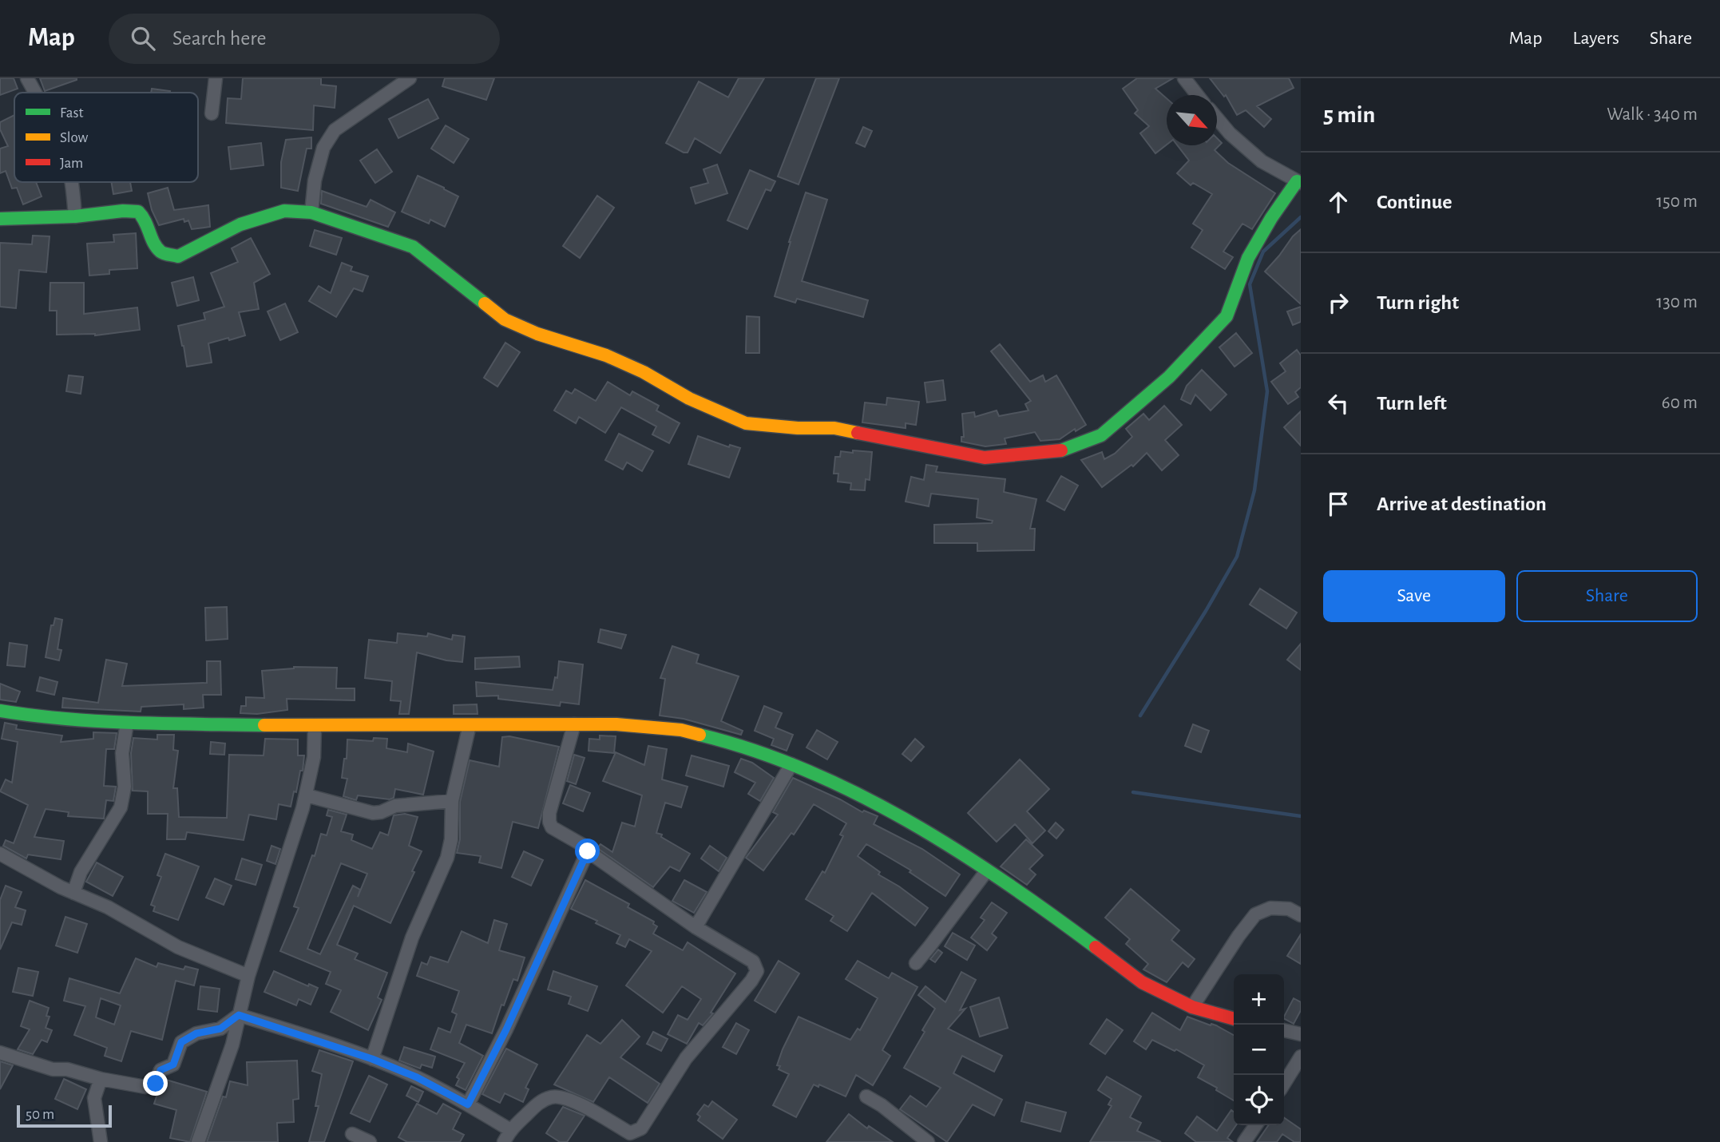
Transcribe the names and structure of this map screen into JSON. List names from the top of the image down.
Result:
{
  "legend": ["Fast", "Slow", "Jam"],
  "scale_bar": "50 m",
  "north": "bottom right",
  "page": {
    "header": "Map",
    "search": "Search here",
    "nav": ["Map", "Layers", "Share"],
    "heading": ["5 min", "Walk · 340 m"],
    "list": [
      ["Continue", "150 m"],
      ["Turn right", "130 m"],
      ["Turn left", "60 m"],
      "Arrive at destination"
    ],
    "buttons": ["Save", "Share"],
    "map_buttons": ["+", "−"],
    "scale": "50 m"
  }
}
